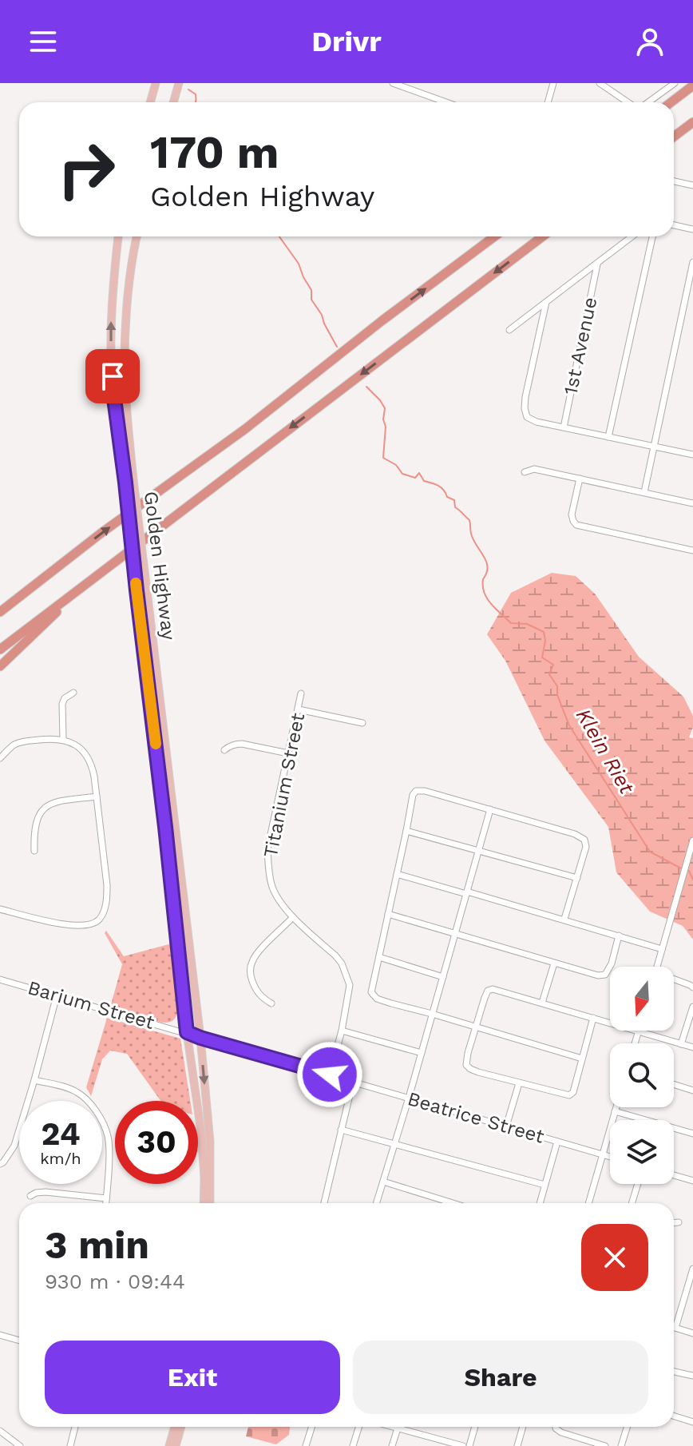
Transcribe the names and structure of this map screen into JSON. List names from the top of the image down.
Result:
{
  "streets": {
    "main road": ["Golden Highway"],
    "street": [
      "1st Avenue",
      "Titanium Street",
      "Barium Street",
      "Beatrice Street"
    ]
  },
  "crossings": [
    ["Golden Highway", "Barium Street"],
    ["Titanium Street", "Barium Street"],
    ["Titanium Street", "Beatrice Street"],
    ["Barium Street", "Beatrice Street"]
  ],
  "water": ["Klein Riet"],
  "north": "bottom",
  "page": {
    "header": "Drivr",
    "turn": ["170 m", "Golden Highway"],
    "speed": "24 km/h",
    "limit": "30",
    "heading": ["3 min", "930 m · 09:44"],
    "buttons": ["Exit", "Share"]
  }
}
